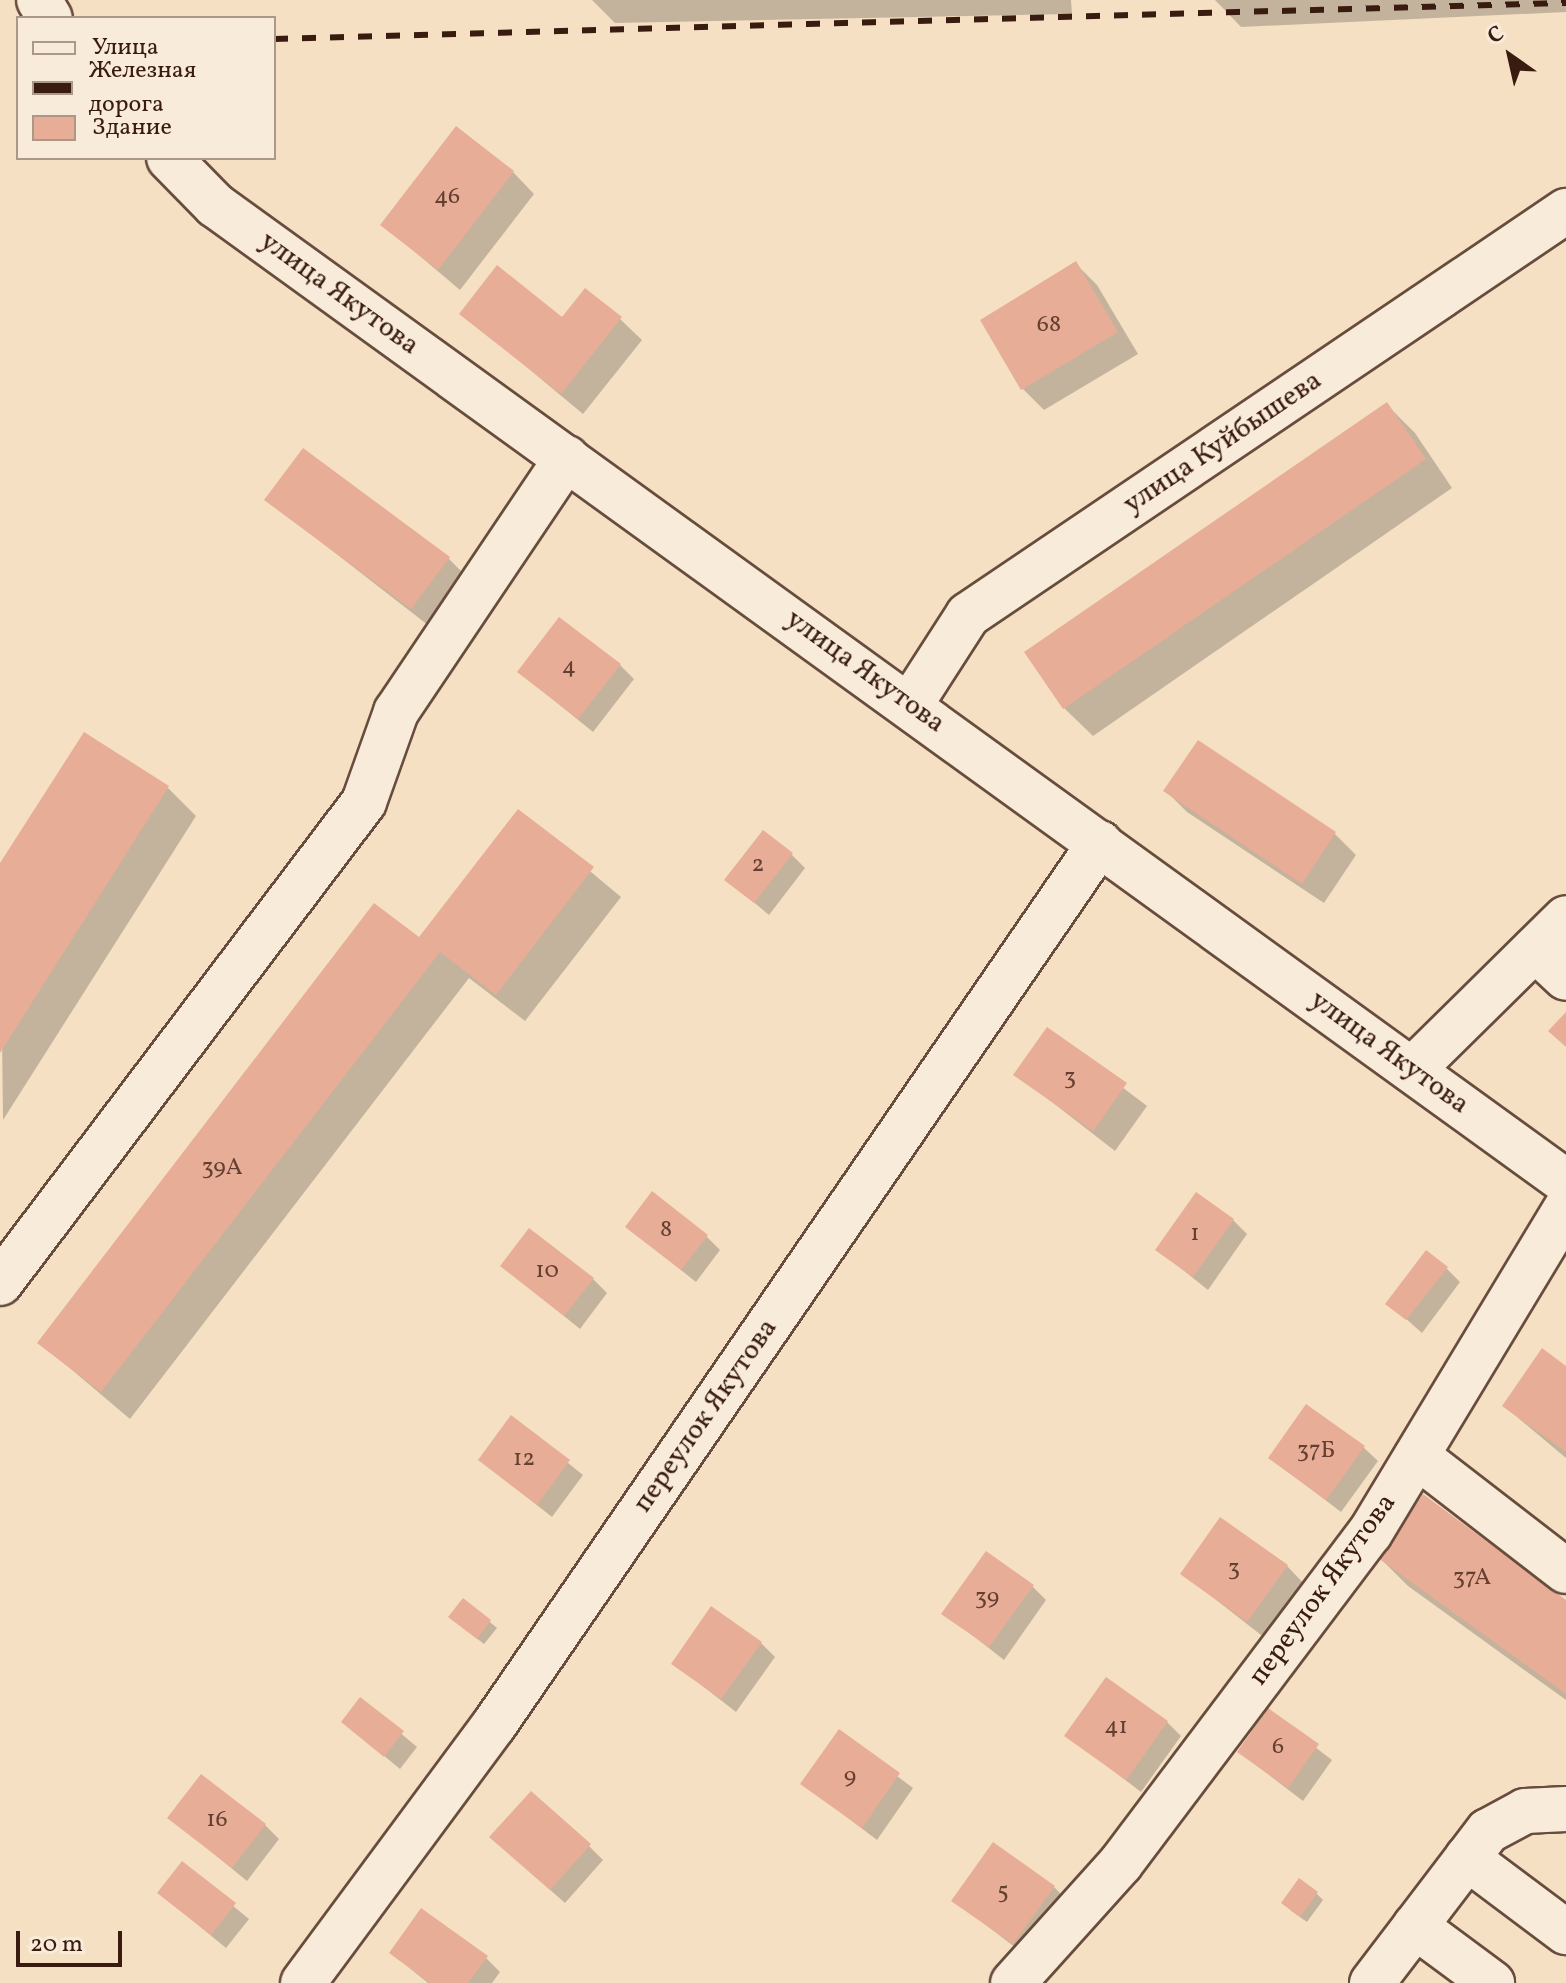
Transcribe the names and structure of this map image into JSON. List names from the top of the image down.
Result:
{
  "streets": {
    "street": ["улица Якутова", "улица Куйбышева", "переулок Якутова"]
  },
  "crossings": [
    ["улица Якутова", "улица Куйбышева"],
    ["улица Якутова", "переулок Якутова"]
  ],
  "house_numbers": [
    "46",
    "68",
    "4",
    "2",
    "3",
    "39А",
    "8",
    "1",
    "10",
    "37Б",
    "12",
    "3",
    "37А",
    "39",
    "41",
    "6",
    "9",
    "16",
    "5"
  ],
  "legend": ["Улица", "Железная дорога", "Здание"],
  "scale_bar": "20 m",
  "north": "top left"
}
